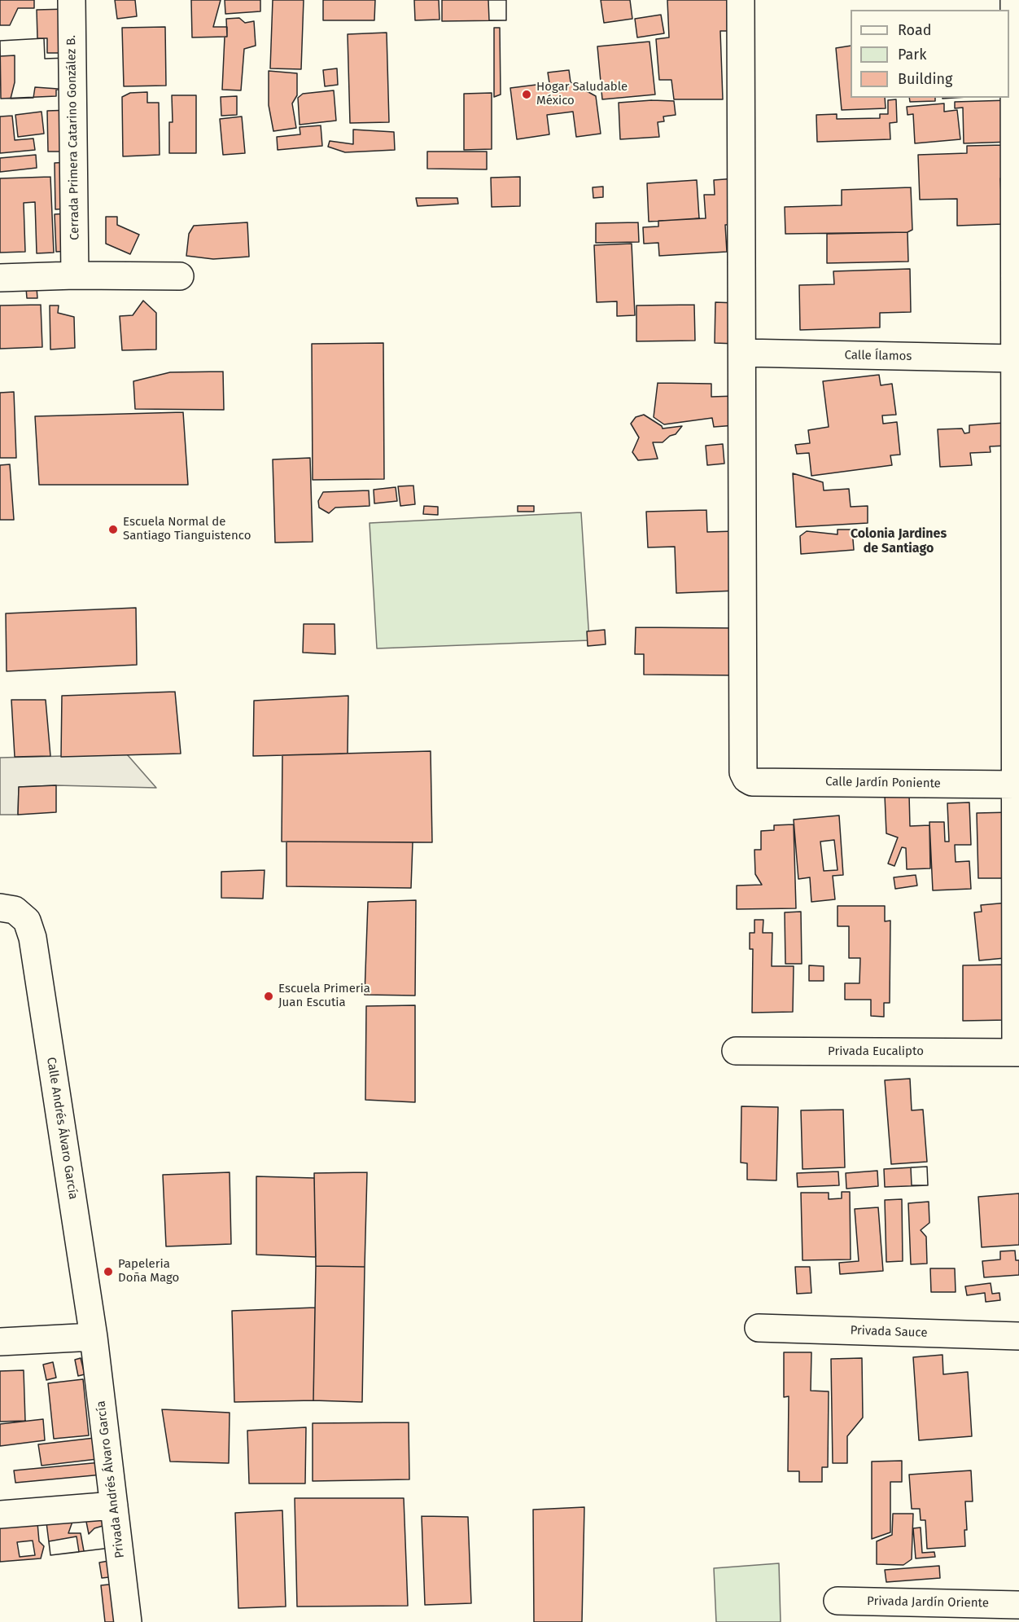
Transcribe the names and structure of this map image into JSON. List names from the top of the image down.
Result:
{
  "streets": {
    "street": [
      "Cerrada Primera Catarino González B.",
      "Calle Ílamos",
      "Calle Jardín Poniente",
      "Privada Eucalipto",
      "Calle Andrés Álvaro García",
      "Privada Sauce",
      "Privada Andrés Álvaro García",
      "Privada Jardín Oriente"
    ]
  },
  "crossings": [
    ["Calle Ílamos", "Calle Jardín Poniente"],
    ["Calle Andrés Álvaro García", "Privada Andrés Álvaro García"]
  ],
  "districts": ["Colonia Jardines de Santiago"],
  "places": [
    "Hogar Saludable México",
    "Escuela Normal de Santiago Tianguistenco",
    "Escuela Primeria Juan Escutia",
    "Papeleria Doña Mago"
  ],
  "legend": ["Road", "Park", "Building"]
}
